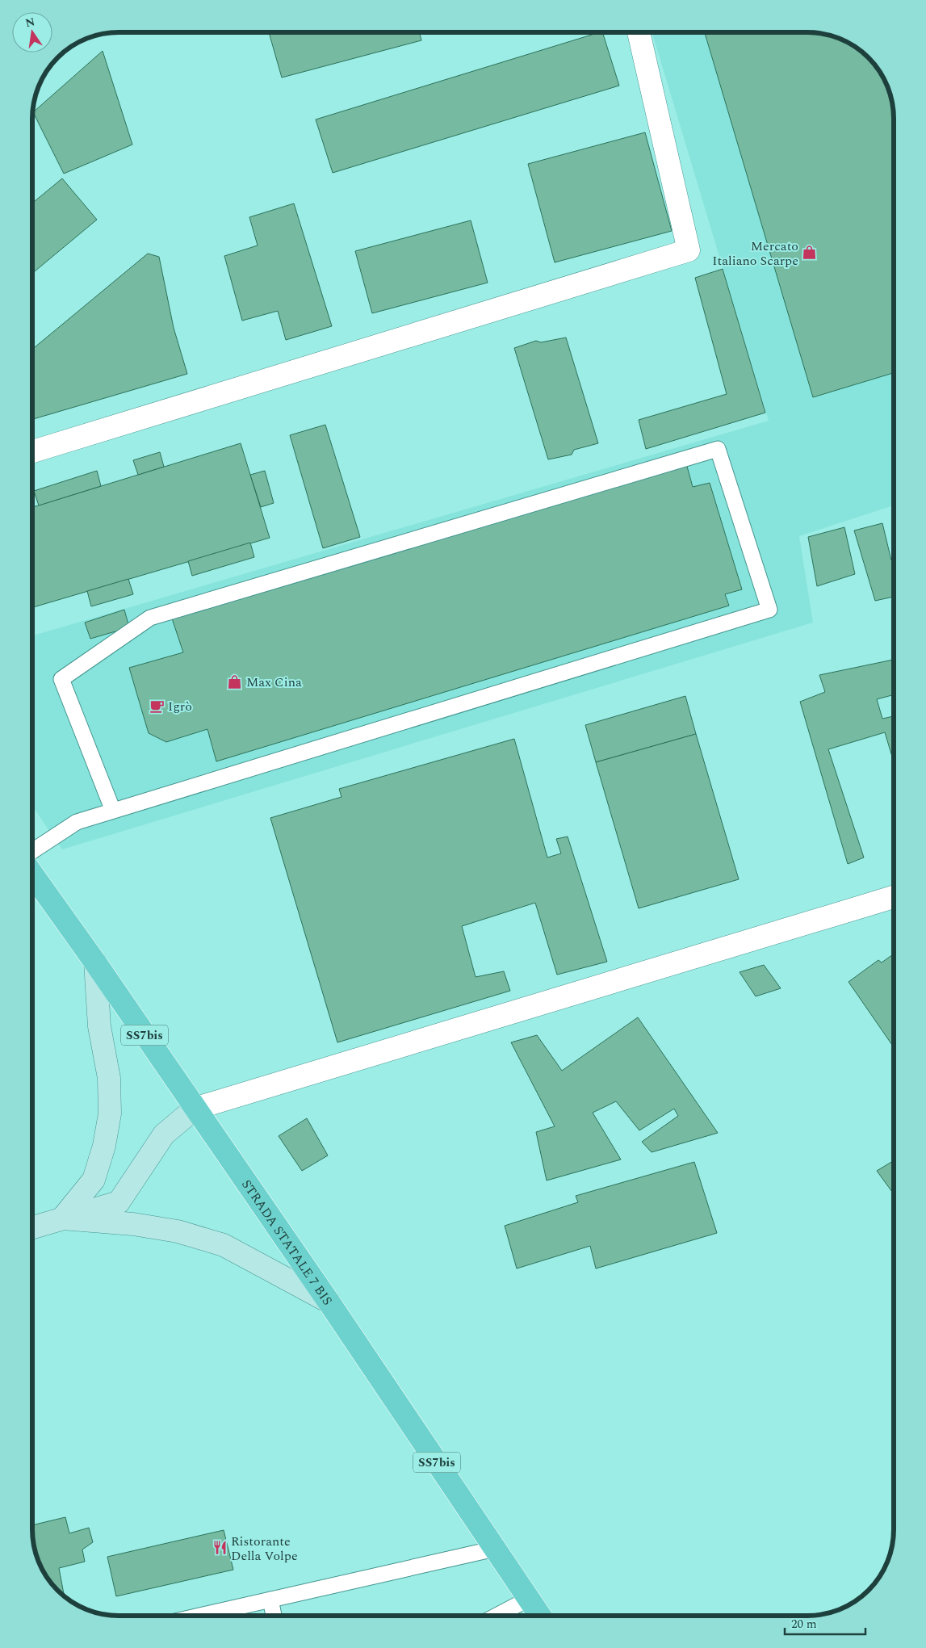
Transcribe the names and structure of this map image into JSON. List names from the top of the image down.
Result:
{
  "streets": {
    "main road": ["SS7bis", "STRADA STATALE 7 BIS"]
  },
  "places": {
    "shop": ["Mercato Italiano Scarpe", "Max Cina"],
    "cafe": ["Igrò"],
    "restaurant": ["Ristorante Della Volpe"]
  },
  "scale_bar": "20 m",
  "north": "top"
}
